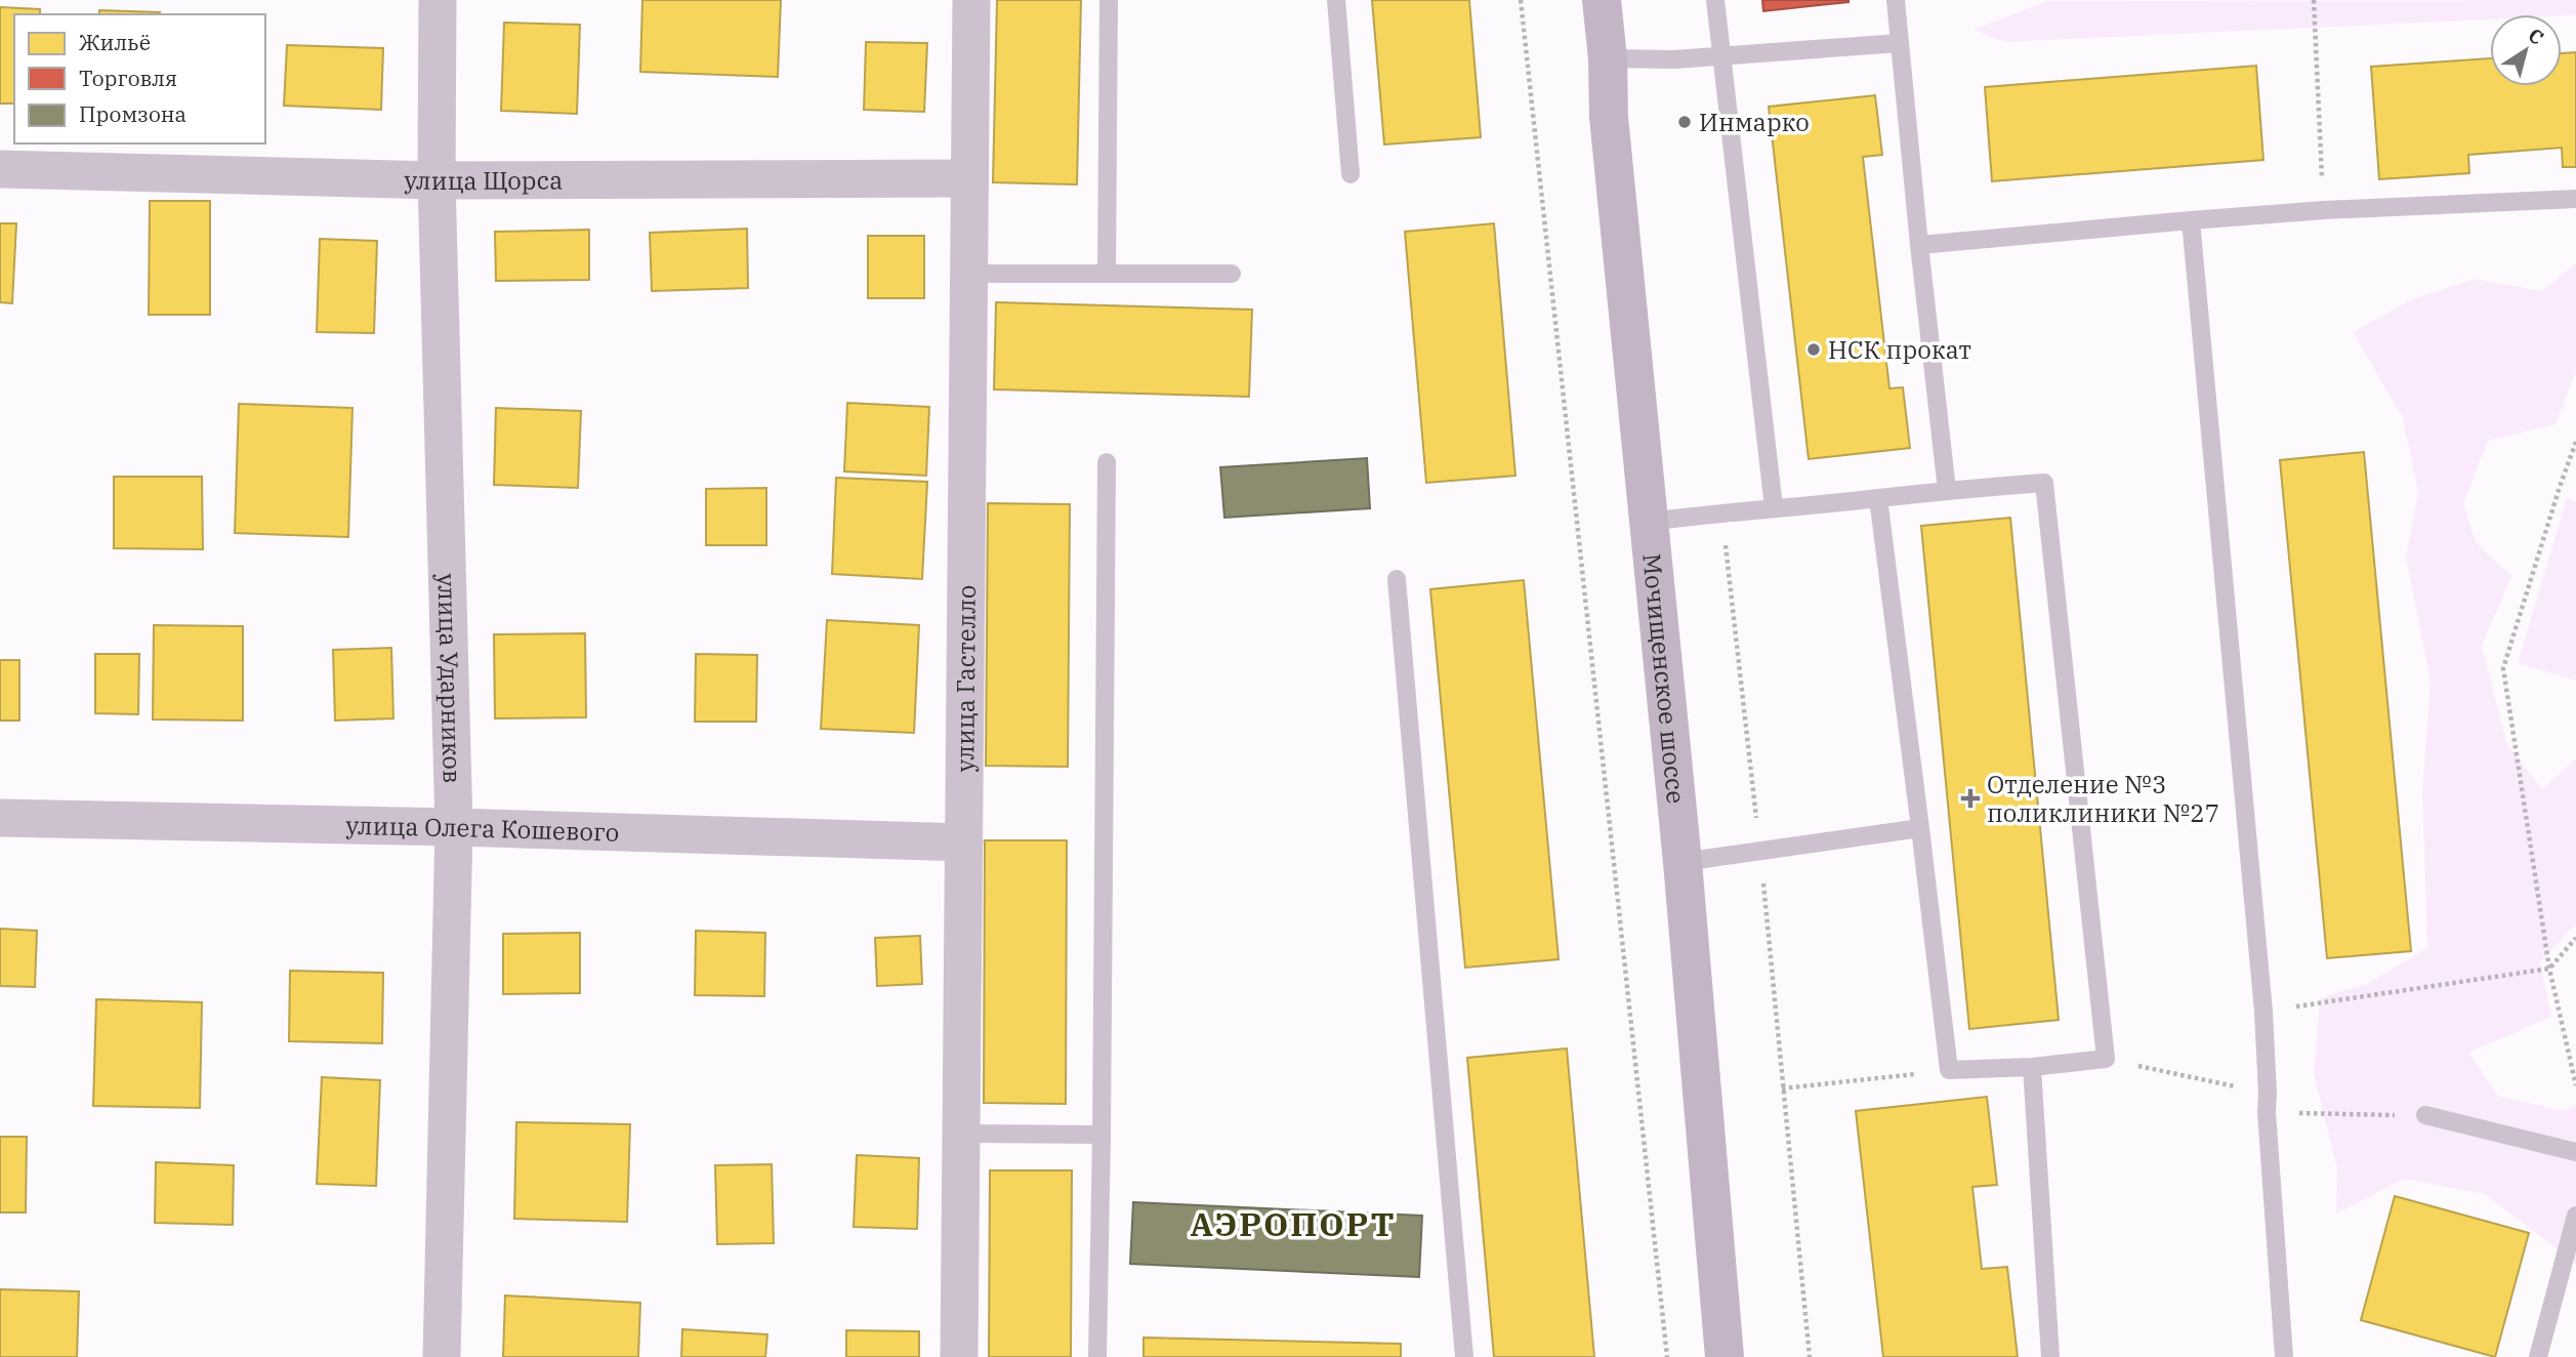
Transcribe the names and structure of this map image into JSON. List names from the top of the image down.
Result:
{
  "streets": {
    "main road": ["Мочищенское шоссе"],
    "street": [
      "улица Щорса",
      "улица Ударников",
      "улица Гастелло",
      "улица Олега Кошевого"
    ]
  },
  "crossings": [
    ["улица Щорса", "улица Ударников"],
    ["улица Щорса", "улица Гастелло"],
    ["улица Ударников", "улица Олега Кошевого"],
    ["улица Гастелло", "улица Олега Кошевого"]
  ],
  "districts": ["АЭРОПОРТ"],
  "places": {
    "other": ["Инмарко", "НСК прокат"],
    "health": ["Отделение №3 поликлиники №27"]
  },
  "legend": ["Жильё", "Торговля", "Промзона"],
  "north": "top right"
}
